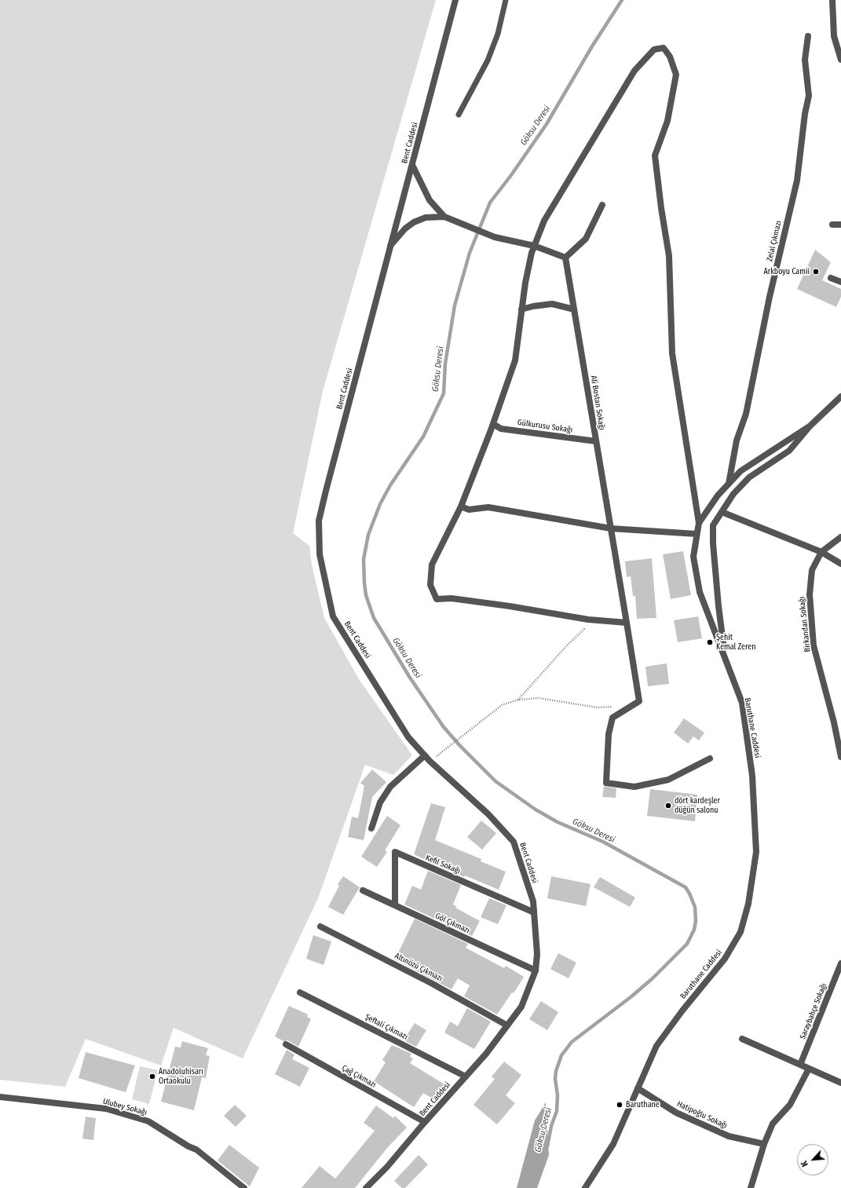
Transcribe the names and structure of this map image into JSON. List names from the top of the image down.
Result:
{
  "streets": {
    "street": [
      "Bent Caddesi",
      "Zelal Çıkmazı",
      "Ali Bostan Sokağı",
      "Gülkurusu Sokağı",
      "Birkandan Sokağı",
      "Baruthane Caddesi",
      "Kefil Sokağı",
      "Göl Çıkmazı",
      "Altınözü Çıkmazı",
      "Saraybahçe Sokağı",
      "Şeftali Çıkmazı",
      "Çağ Çıkmazı",
      "Ulubey Sokağı",
      "Hatipoğlu Sokağı"
    ]
  },
  "crossings": [
    ["Bent Caddesi", "Kefil Sokağı"],
    ["Bent Caddesi", "Göl Çıkmazı"],
    ["Bent Caddesi", "Altınözü Çıkmazı"],
    ["Bent Caddesi", "Şeftali Çıkmazı"],
    ["Bent Caddesi", "Çağ Çıkmazı"],
    ["Ali Bostan Sokağı", "Gülkurusu Sokağı"],
    ["Baruthane Caddesi", "Hatipoğlu Sokağı"],
    ["Kefil Sokağı", "Göl Çıkmazı"]
  ],
  "water": ["Göksu Deresi"],
  "places": [
    "Arkboyu Camii",
    "Şehit Kemal Zeren",
    "dört kardeşler düğün salonu",
    "Anadoluhisarı Ortaokulu",
    "Baruthane"
  ],
  "north": "bottom left"
}
